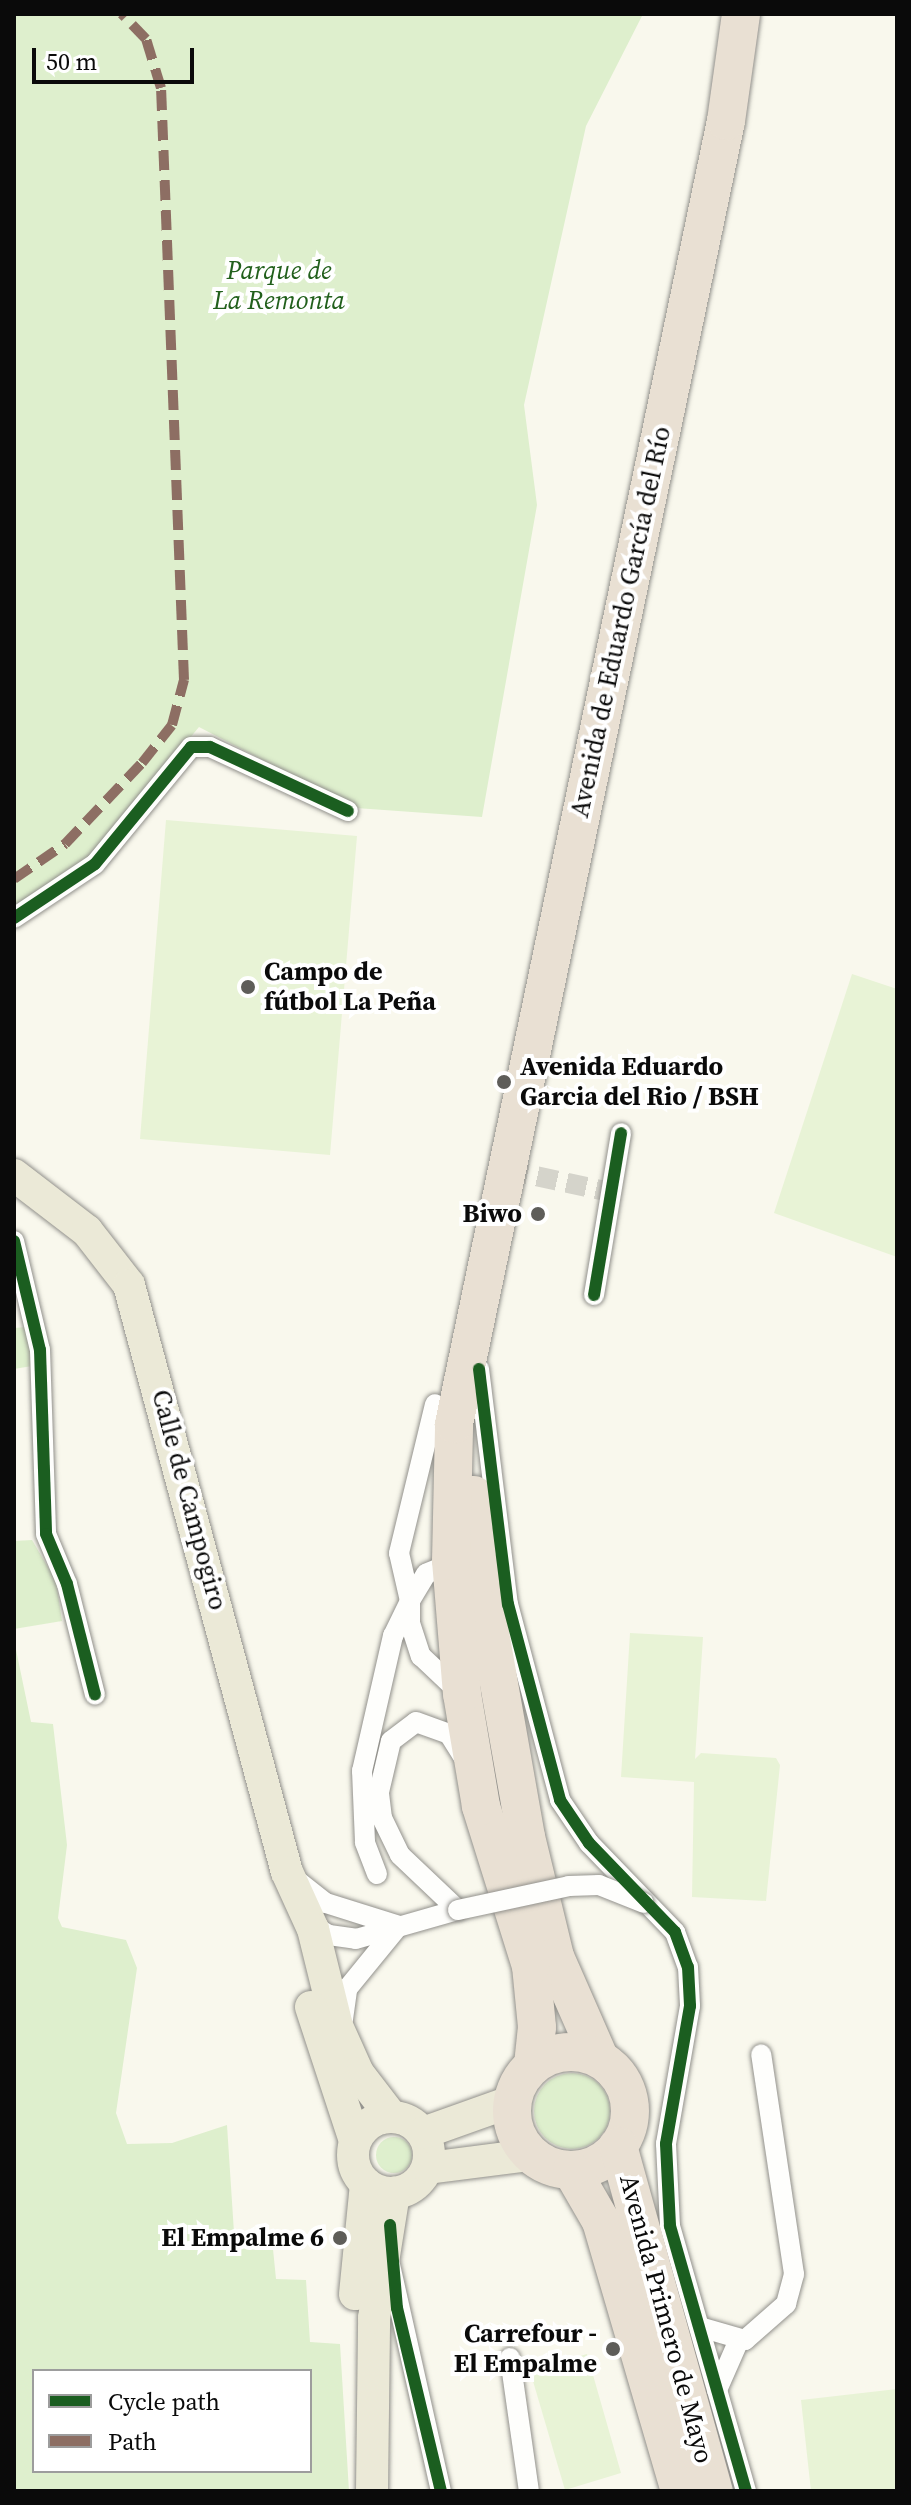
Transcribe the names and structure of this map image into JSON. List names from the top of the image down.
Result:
{
  "streets": {
    "highway": ["Avenida de Eduardo García del Río", "Avenida Primero de Mayo"],
    "main road": ["Calle de Campogiro"]
  },
  "crossings": [
    ["Avenida de Eduardo García del Río", "Avenida Primero de Mayo"],
    ["Calle de Campogiro", "Avenida Primero de Mayo"]
  ],
  "parks": ["Parque de La Remonta"],
  "places": [
    "Campo de fútbol La Peña",
    "Avenida Eduardo Garcia del Rio / BSH",
    "Biwo",
    "El Empalme 6",
    "Carrefour - El Empalme"
  ],
  "legend": ["Cycle path", "Path"],
  "scale_bar": "50 m"
}
